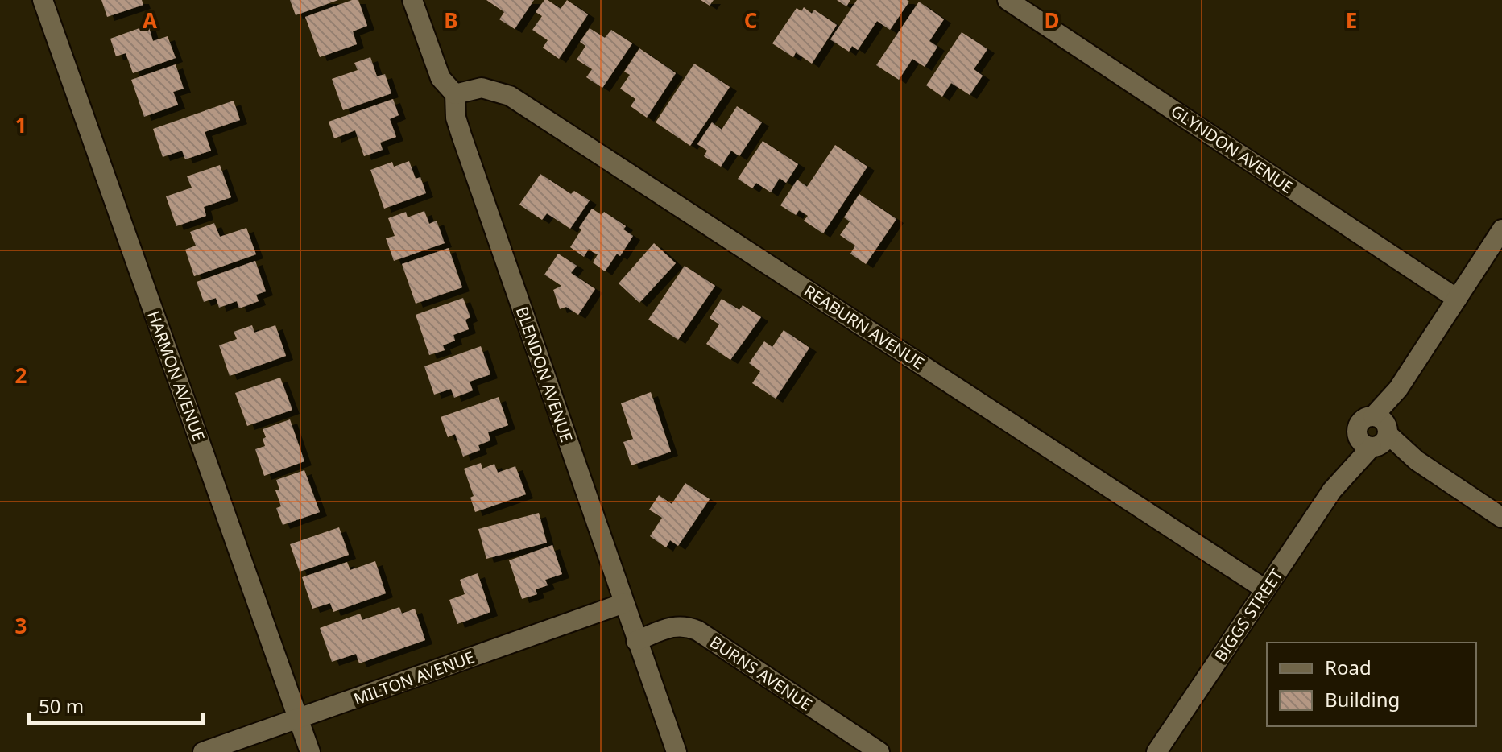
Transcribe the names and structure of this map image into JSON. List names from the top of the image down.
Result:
{
  "streets": {
    "street": [
      "GLYNDON AVENUE",
      "REABURN AVENUE",
      "BLENDON AVENUE",
      "HARMON AVENUE",
      "BIGGS STREET",
      "BURNS AVENUE",
      "MILTON AVENUE"
    ]
  },
  "crossings": [
    ["GLYNDON AVENUE", "BIGGS STREET"],
    ["REABURN AVENUE", "BLENDON AVENUE"],
    ["REABURN AVENUE", "BIGGS STREET"],
    ["BLENDON AVENUE", "BURNS AVENUE"],
    ["BLENDON AVENUE", "MILTON AVENUE"],
    ["HARMON AVENUE", "MILTON AVENUE"]
  ],
  "legend": ["Road", "Building"],
  "scale_bar": "50 m",
  "grid": {
    "columns": [
      "A",
      "B",
      "C",
      "D",
      "E"
    ],
    "rows": ["1", "2", "3"]
  }
}
